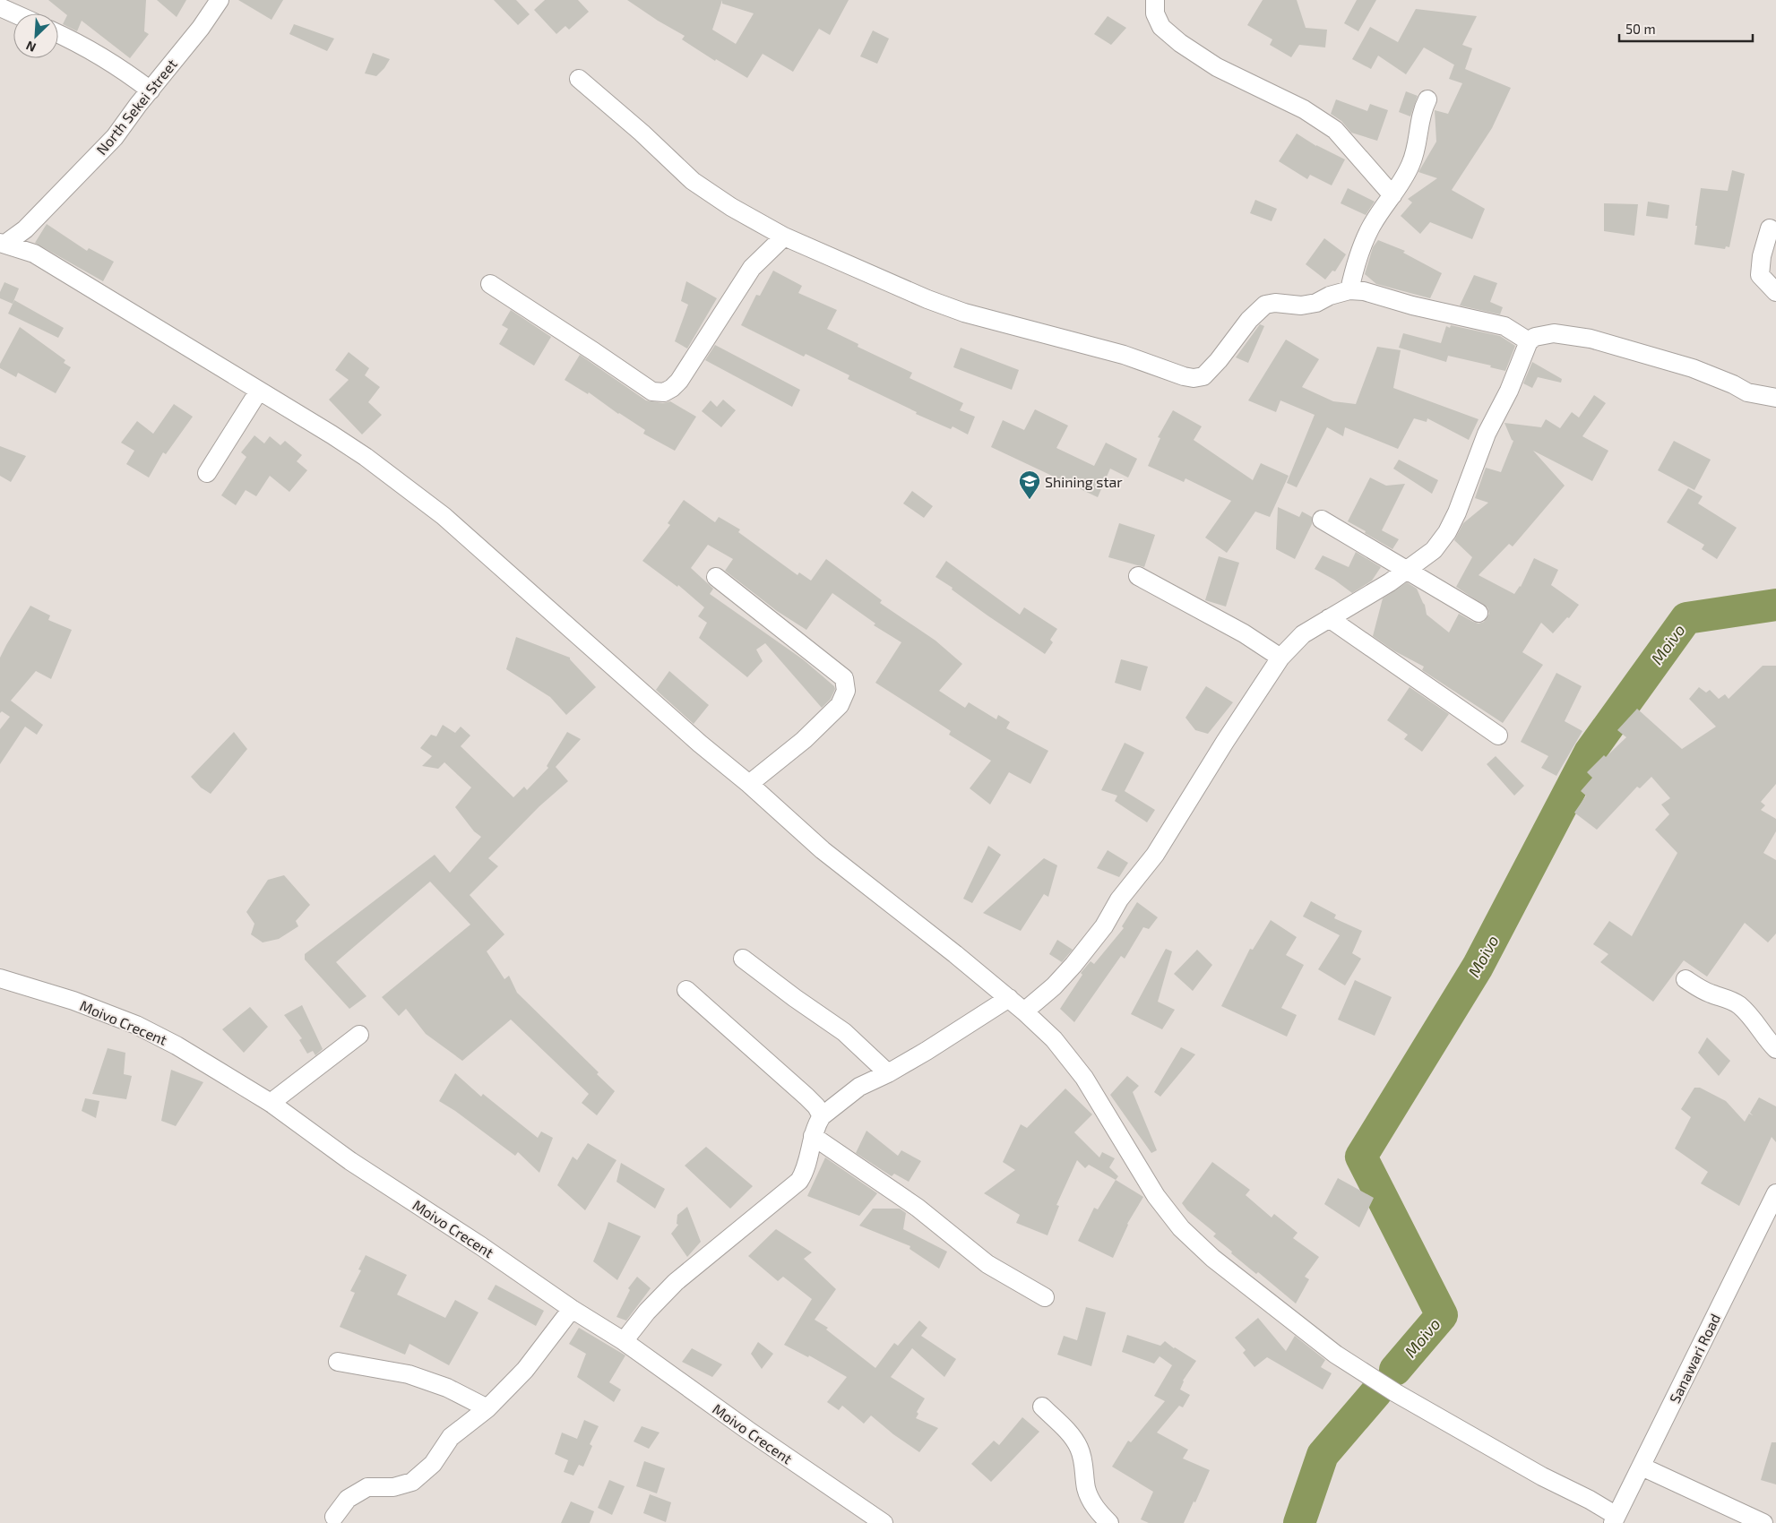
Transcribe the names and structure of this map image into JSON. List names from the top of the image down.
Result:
{
  "streets": {
    "street": ["North Sekei Street", "Moivo Crecent", "Sanawari Road"]
  },
  "water": ["Moivo"],
  "places": {
    "school or university": ["Shining star"]
  },
  "scale_bar": "50 m",
  "north": "bottom left"
}
